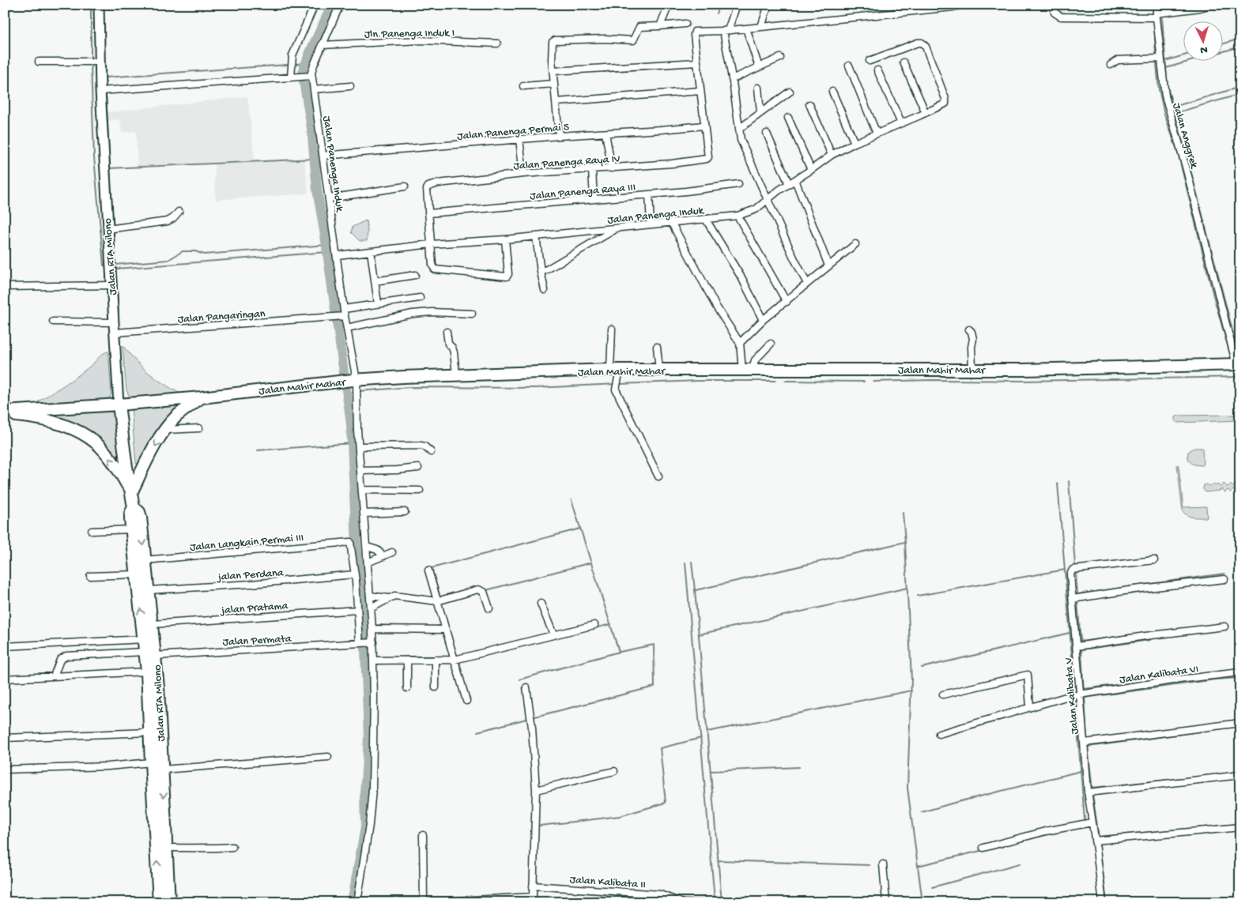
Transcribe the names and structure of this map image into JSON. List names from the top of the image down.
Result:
{
  "streets": {
    "highway": ["Jalan RTA Milono", "Jalan Mahir Mahar"],
    "street": [
      "Jln.Panenga Induk I",
      "Jalan Panenga Permai 5",
      "Jalan Anggrek",
      "Jalan Panenga Raya IV",
      "Jalan Panenga Induk",
      "Jalan Panenga Raya III",
      "Jalan Pangaringan",
      "Jalan Langkain Permai III",
      "jalan Perdana",
      "jalan Pratama",
      "Jalan Permata",
      "Jalan Kalibata VI",
      "Jalan Kalibata V",
      "Jalan Kalibata II"
    ]
  },
  "crossings": [
    ["Jalan Panenga Permai 5", "Jalan Panenga Raya IV"],
    ["Jalan Panenga Permai 5", "Jalan Panenga Induk"],
    ["Jalan Anggrek", "Jalan Mahir Mahar"],
    ["Jalan Panenga Raya IV", "Jalan Panenga Raya III"],
    ["Jalan Panenga Induk", "Jalan Pangaringan"],
    ["Jalan Panenga Induk", "Jalan Mahir Mahar"],
    ["Jalan Panenga Induk", "Jalan Permata"],
    ["Jalan RTA Milono", "Jalan Pangaringan"],
    ["Jalan RTA Milono", "Jalan Mahir Mahar"],
    ["Jalan RTA Milono", "Jalan Langkain Permai III"],
    ["Jalan RTA Milono", "jalan Perdana"],
    ["Jalan RTA Milono", "jalan Pratama"],
    ["Jalan RTA Milono", "Jalan Permata"],
    ["Jalan Langkain Permai III", "jalan Perdana"],
    ["Jalan Kalibata VI", "Jalan Kalibata V"]
  ],
  "north": "bottom"
}
